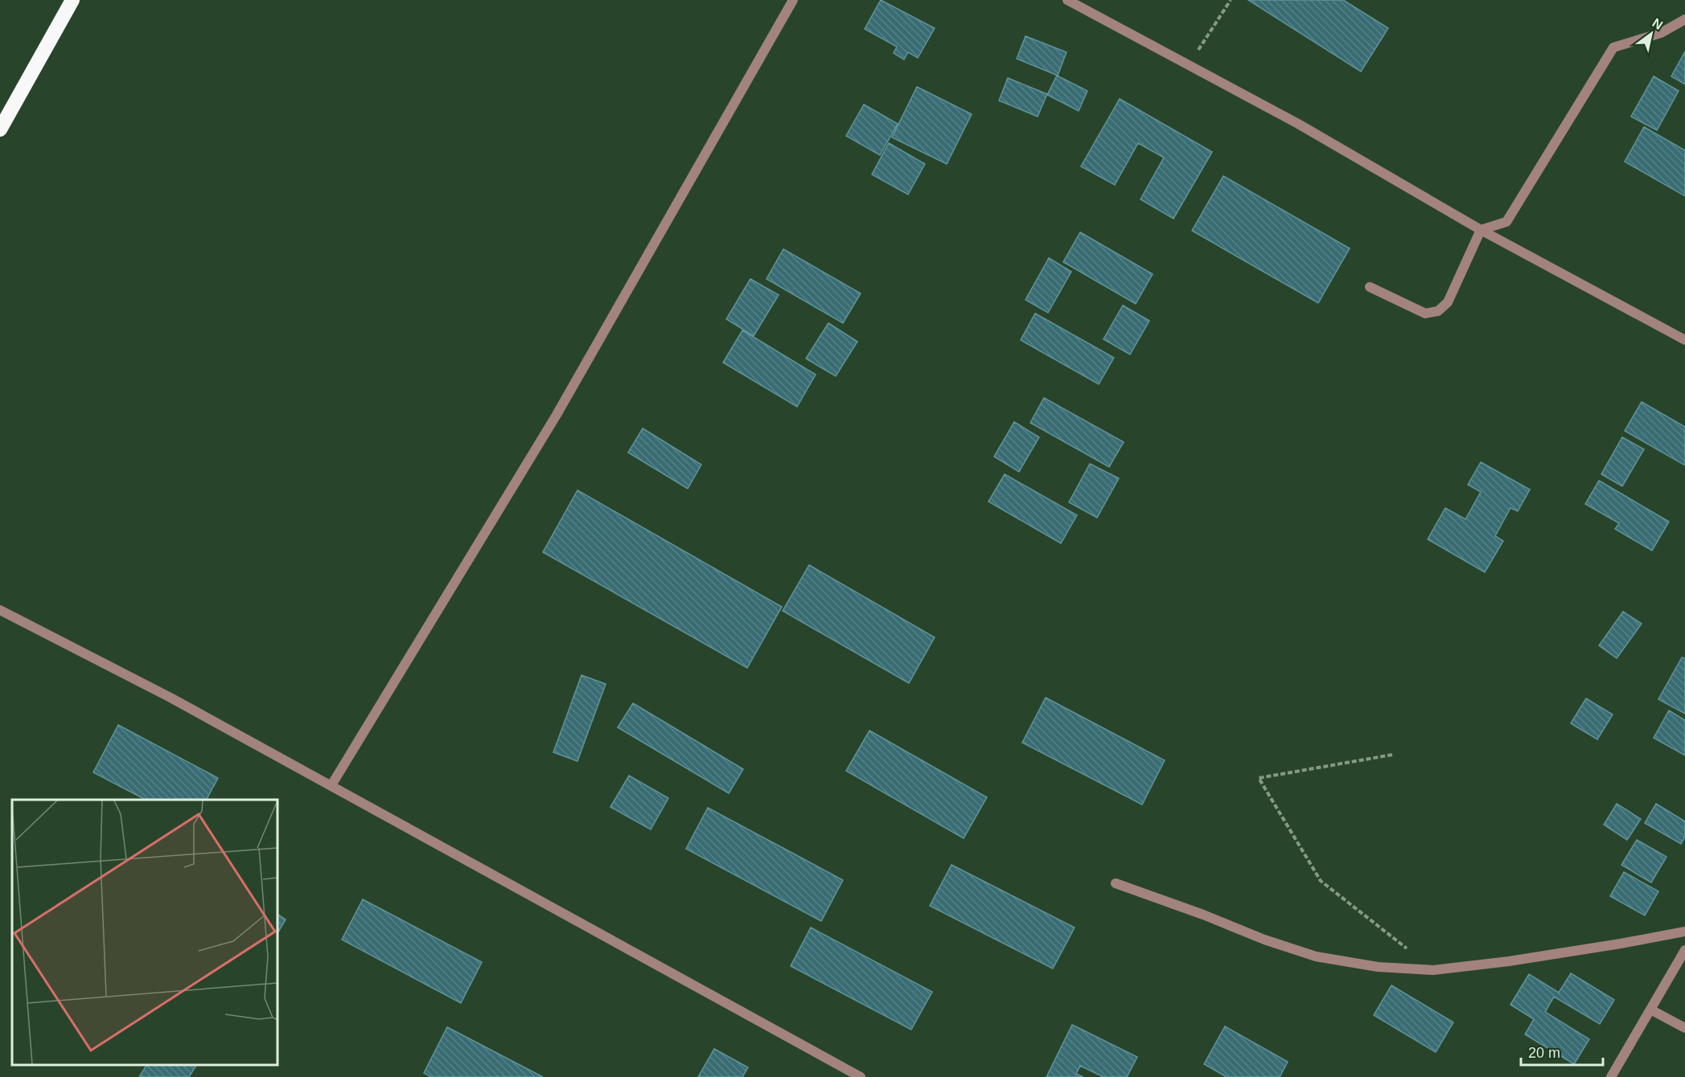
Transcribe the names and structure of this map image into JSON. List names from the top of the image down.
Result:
{
  "scale_bar": "20 m",
  "north": "top right"
}
